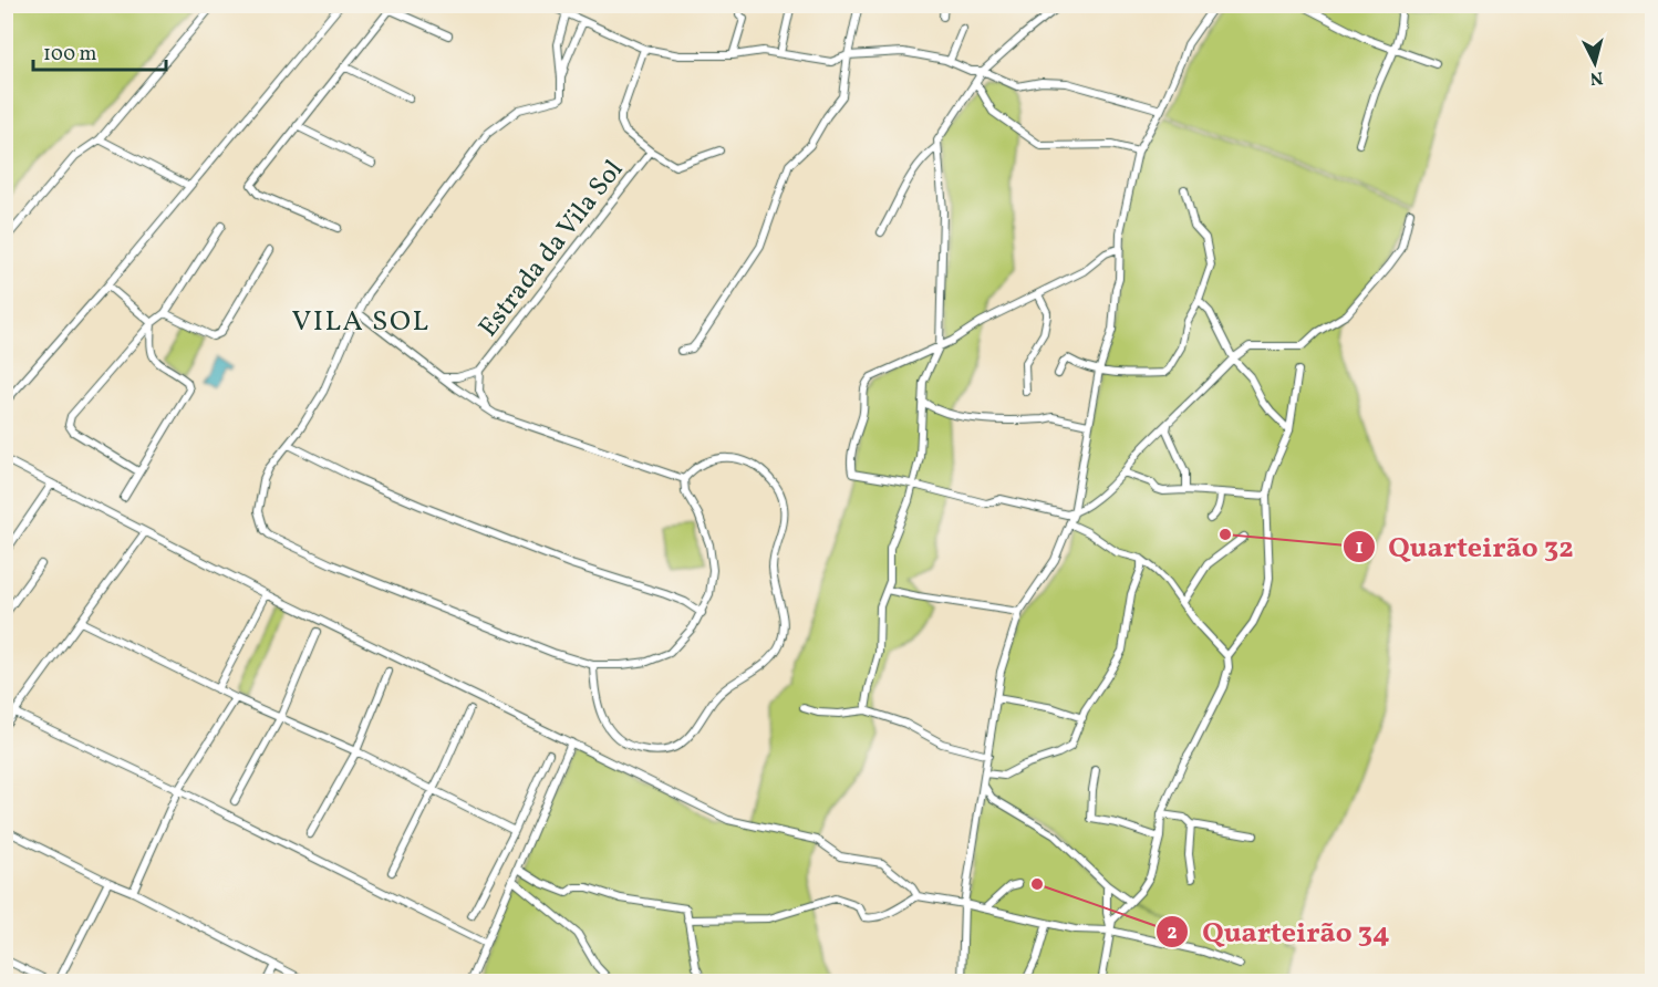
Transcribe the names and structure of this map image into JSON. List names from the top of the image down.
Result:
{
  "streets": {
    "street": ["Estrada da Vila Sol"]
  },
  "districts": ["VILA SOL"],
  "places": ["Quarteirão 32", "Quarteirão 34"],
  "scale_bar": "100 m",
  "north": "bottom"
}
